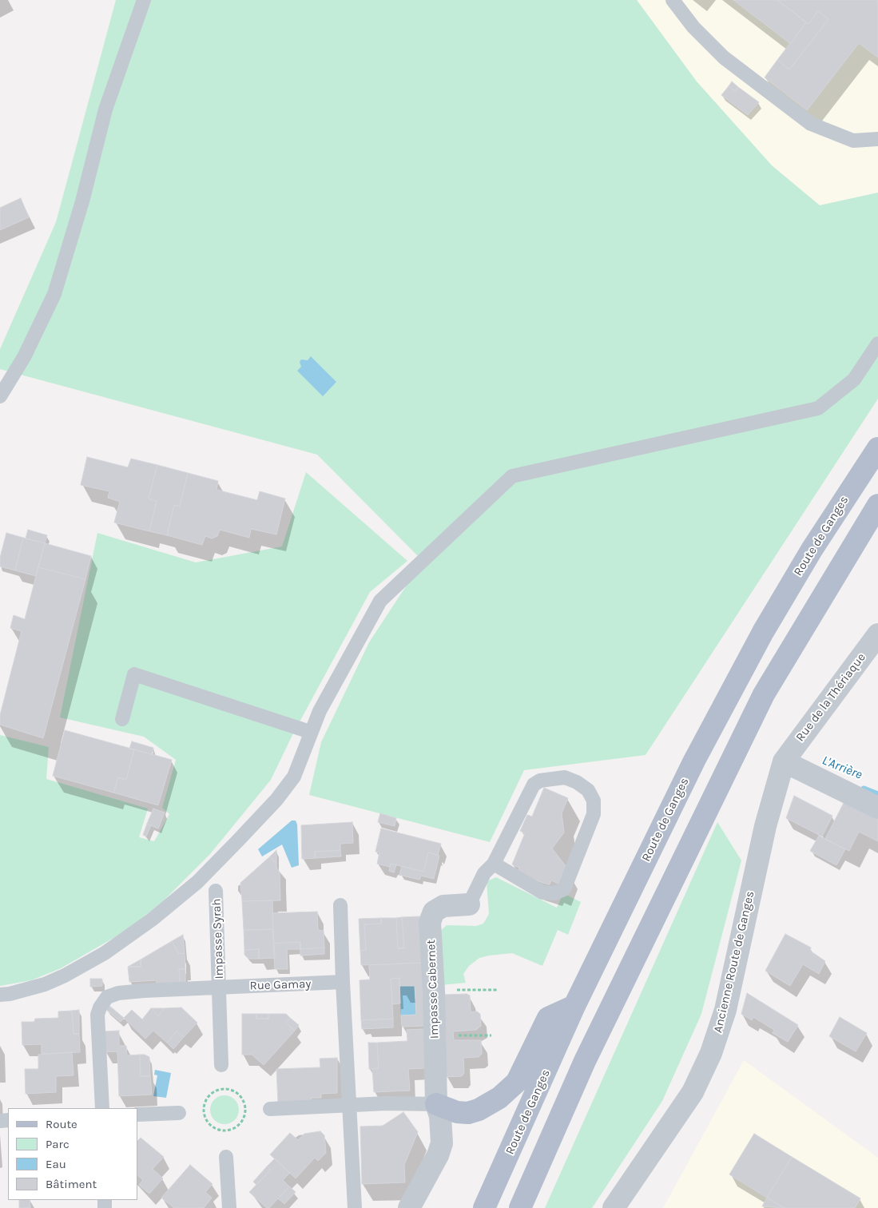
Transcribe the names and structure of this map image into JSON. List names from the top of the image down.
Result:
{
  "streets": {
    "main road": ["Route de Ganges"],
    "street": ["Rue de la Thériaque", "Ancienne Route de Ganges", "Impasse Cabernet"],
    "lane": ["Impasse Syrah", "Rue Gamay"]
  },
  "crossings": [
    ["Rue de la Thériaque", "Ancienne Route de Ganges"],
    ["Impasse Syrah", "Rue Gamay"]
  ],
  "water": ["L'Arrière"],
  "legend": [
    "Route",
    "Parc",
    "Eau",
    "Bâtiment"
  ]
}
